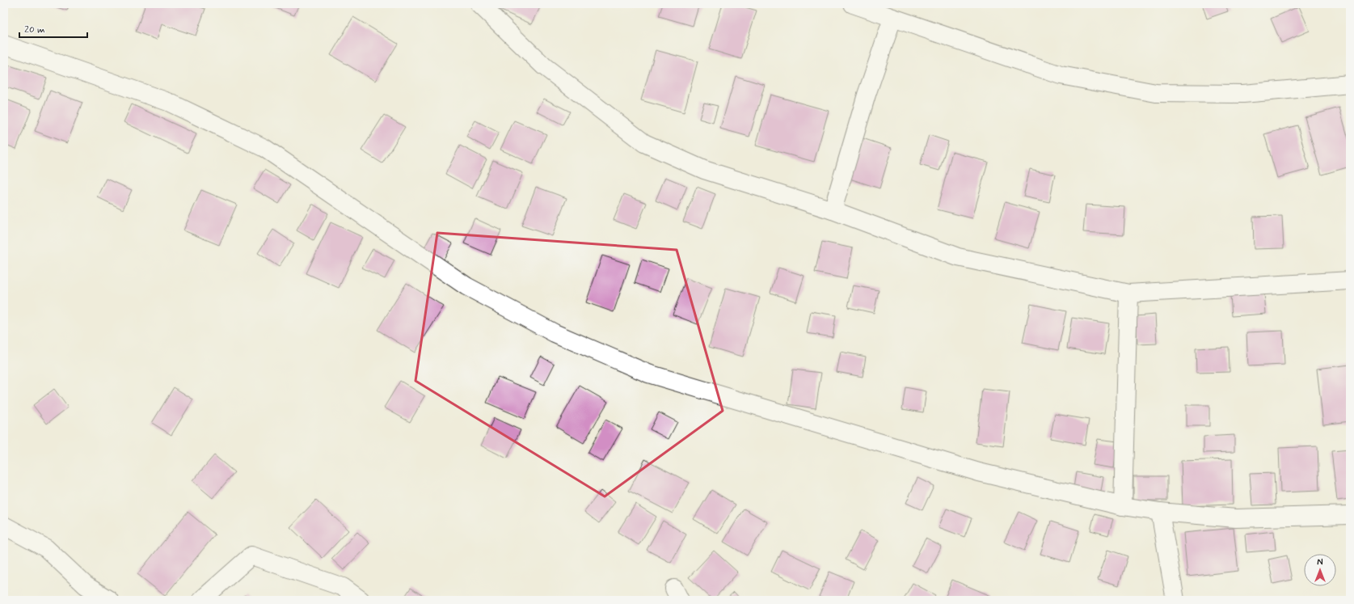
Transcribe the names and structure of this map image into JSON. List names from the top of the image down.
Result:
{
  "scale_bar": "20 m",
  "north": "top"
}
